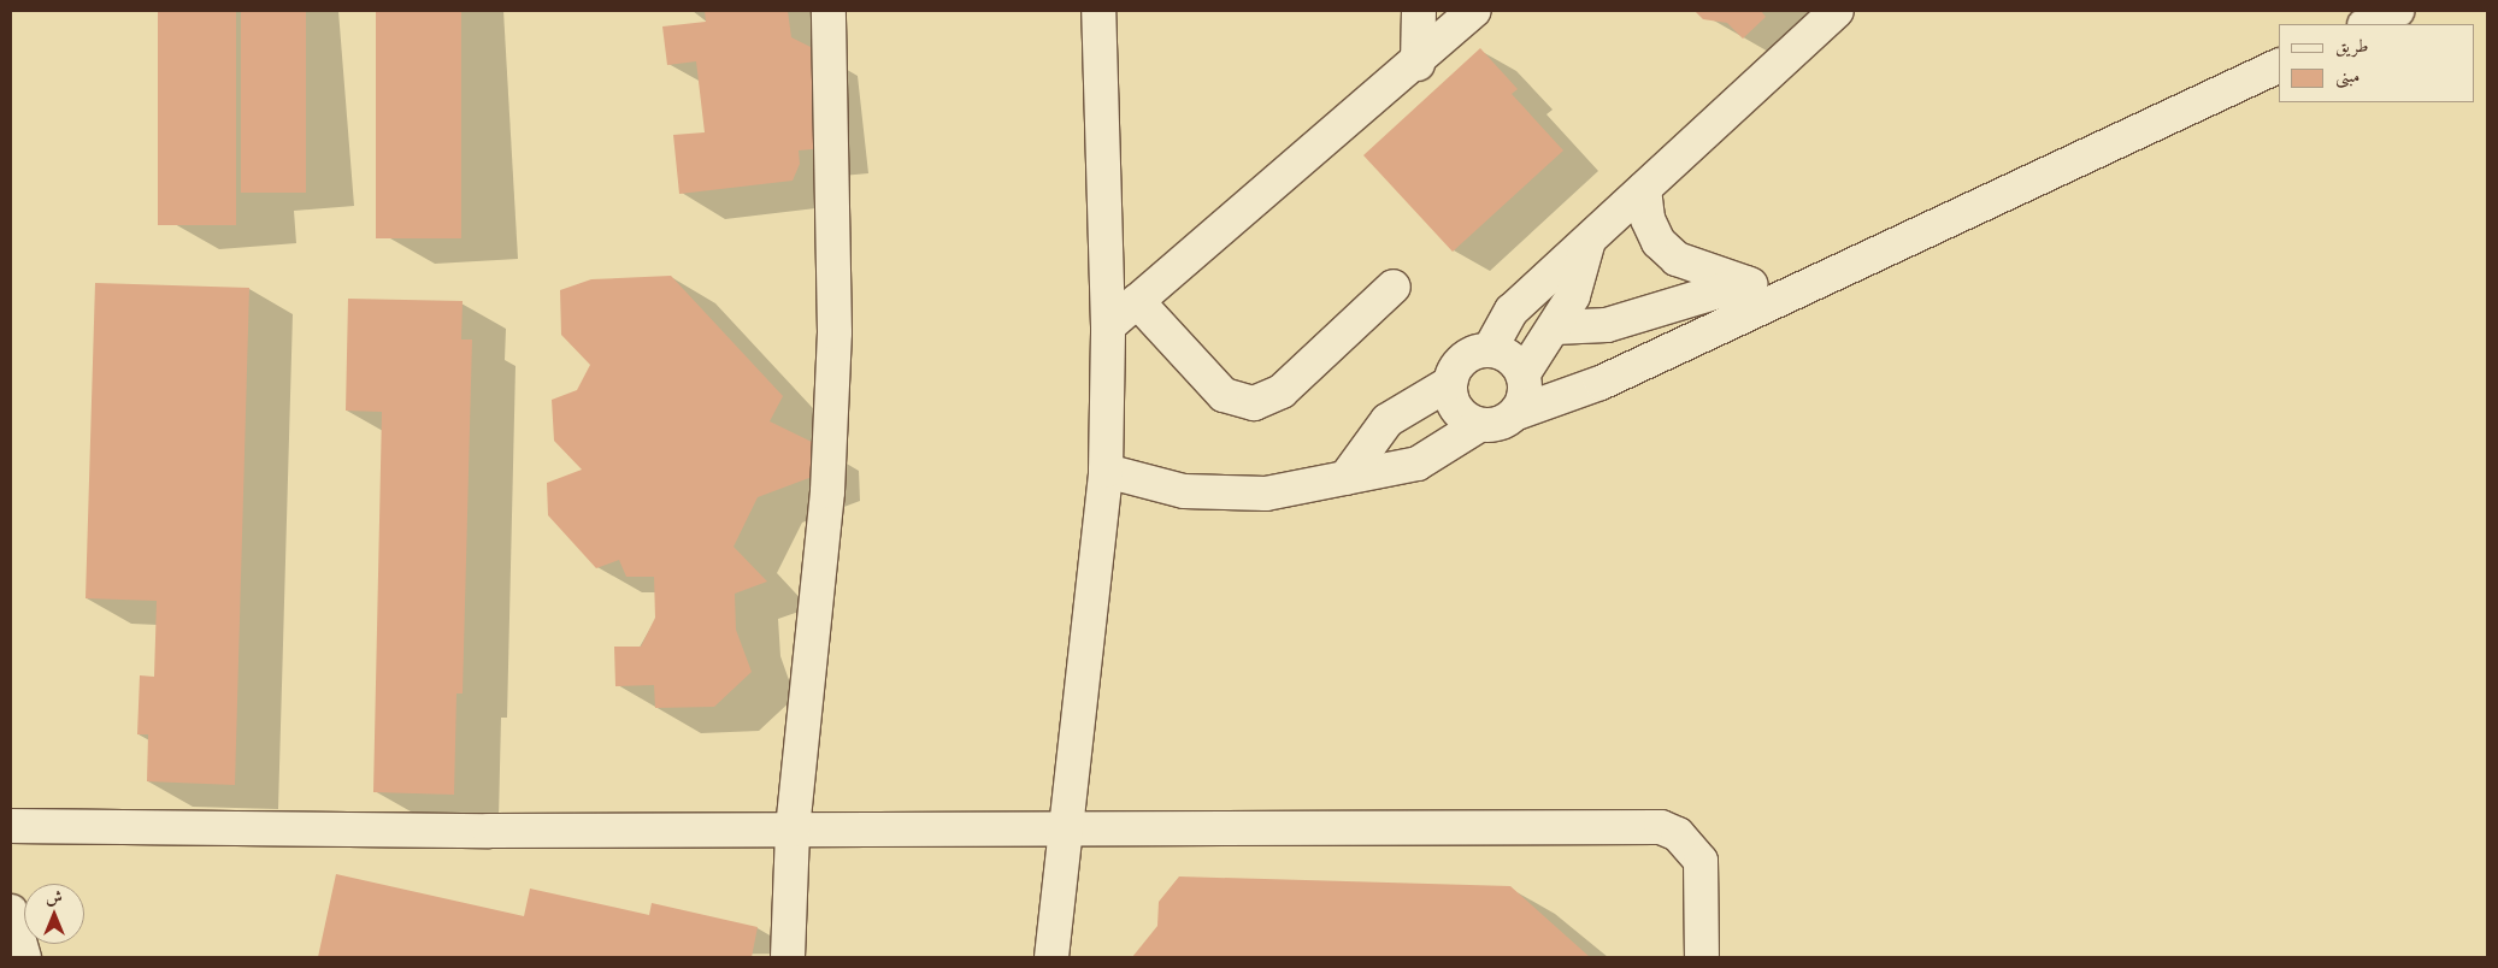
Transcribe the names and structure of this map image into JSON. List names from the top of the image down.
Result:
{
  "legend": ["طريق", "مبنى"],
  "north": "top"
}
